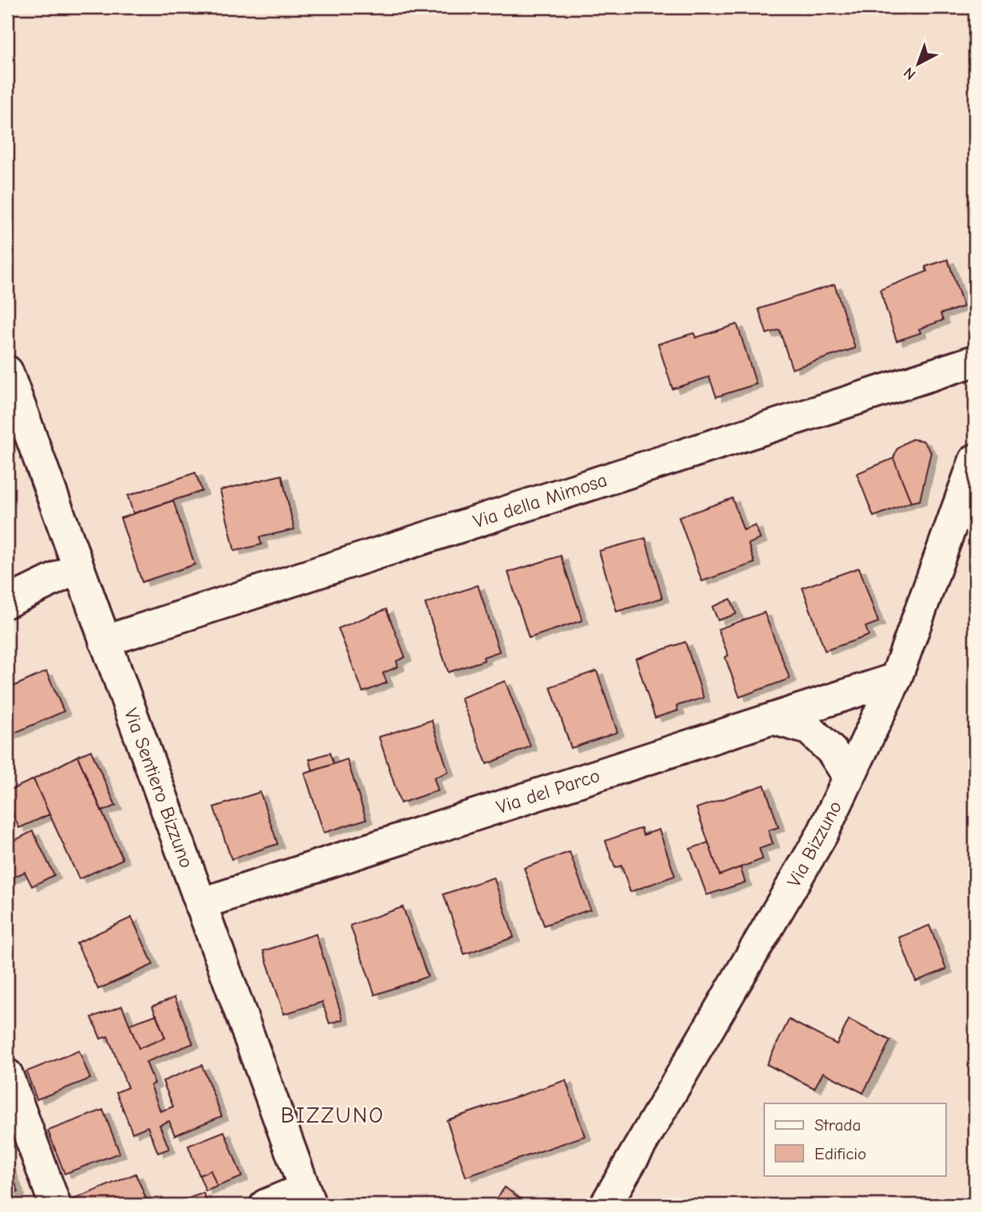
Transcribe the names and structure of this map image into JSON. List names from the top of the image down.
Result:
{
  "streets": {
    "street": [
      "Via della Mimosa",
      "Via Sentiero Bizzuno",
      "Via del Parco",
      "Via Bizzuno"
    ]
  },
  "crossings": [
    ["Via della Mimosa", "Via Sentiero Bizzuno"],
    ["Via Sentiero Bizzuno", "Via del Parco"],
    ["Via del Parco", "Via Bizzuno"]
  ],
  "districts": ["BIZZUNO"],
  "legend": ["Strada", "Edificio"],
  "north": "bottom left"
}
